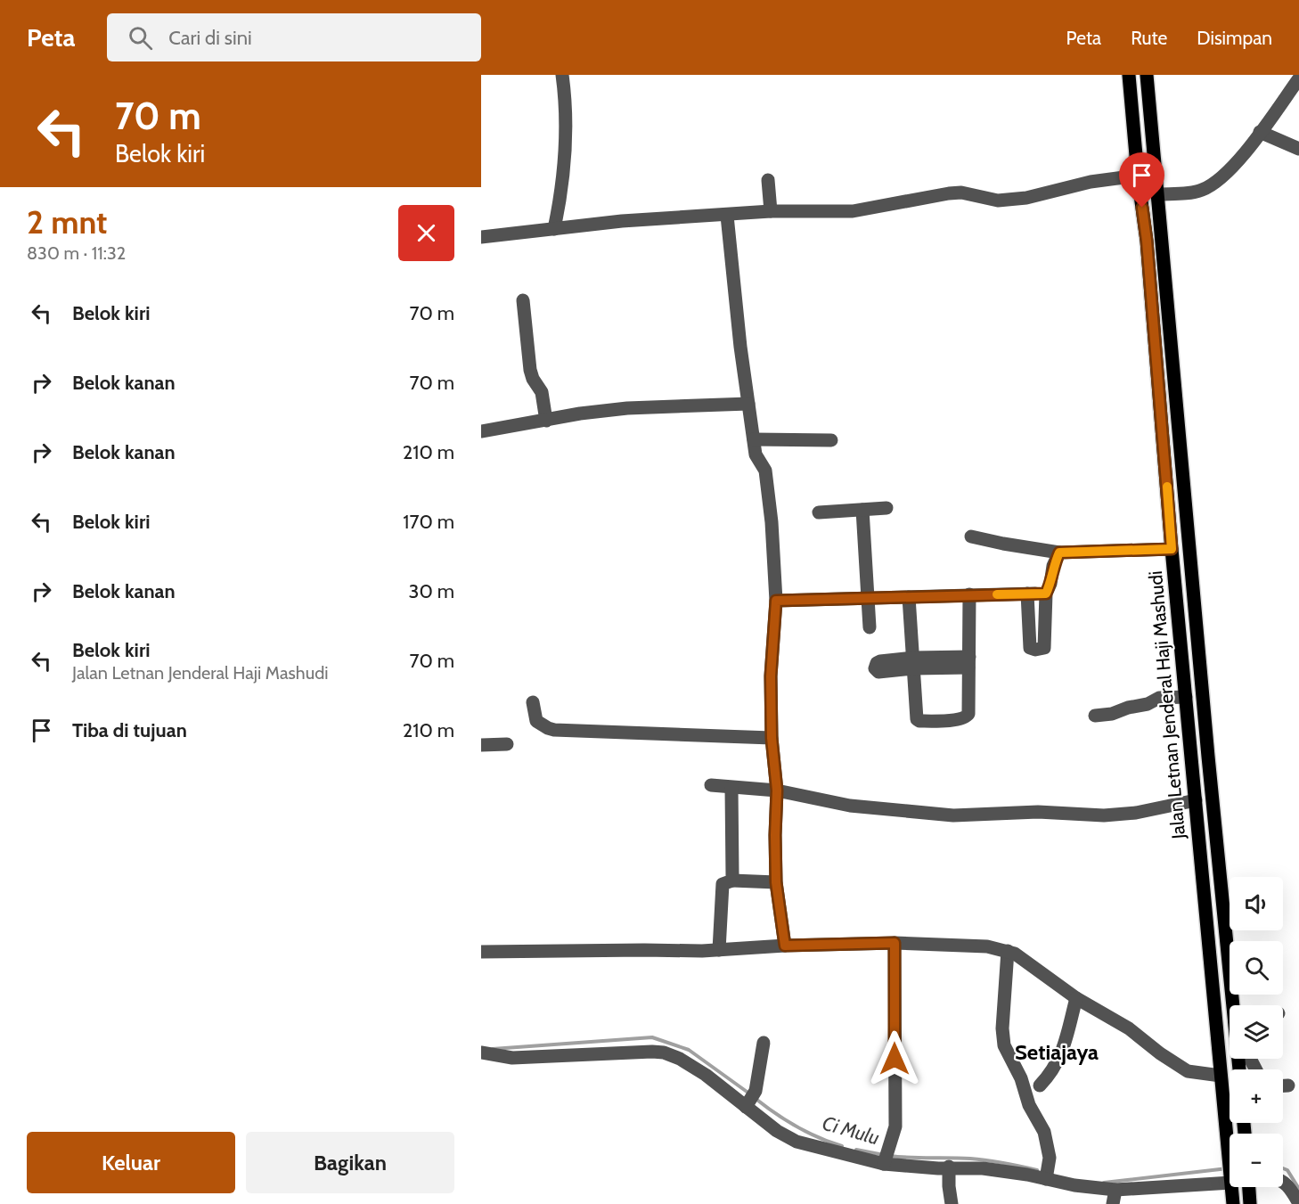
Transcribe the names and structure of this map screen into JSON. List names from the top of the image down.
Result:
{
  "streets": {
    "main road": ["Jalan Letnan Jenderal Haji Mashudi"]
  },
  "districts": ["Setiajaya"],
  "water": ["Ci Mulu"],
  "page": {
    "header": "Peta",
    "search": "Cari di sini",
    "nav": ["Peta", "Rute", "Disimpan"],
    "turn": ["70 m", "Belok kiri"],
    "heading": ["2 mnt", "830 m · 11:32"],
    "list": [
      {
        "name": "Belok kiri",
        "value": "70 m"
      },
      {
        "name": "Belok kanan",
        "value": "70 m"
      },
      {
        "name": "Belok kanan",
        "value": "210 m"
      },
      {
        "name": "Belok kiri",
        "value": "170 m"
      },
      {
        "name": "Belok kanan",
        "value": "30 m"
      },
      {
        "name": "Belok kiri",
        "note": "Jalan Letnan Jenderal Haji Mashudi",
        "value": "70 m"
      },
      {
        "name": "Tiba di tujuan",
        "value": "210 m"
      }
    ],
    "map_buttons": ["+", "−"],
    "buttons": ["Keluar", "Bagikan"]
  }
}
